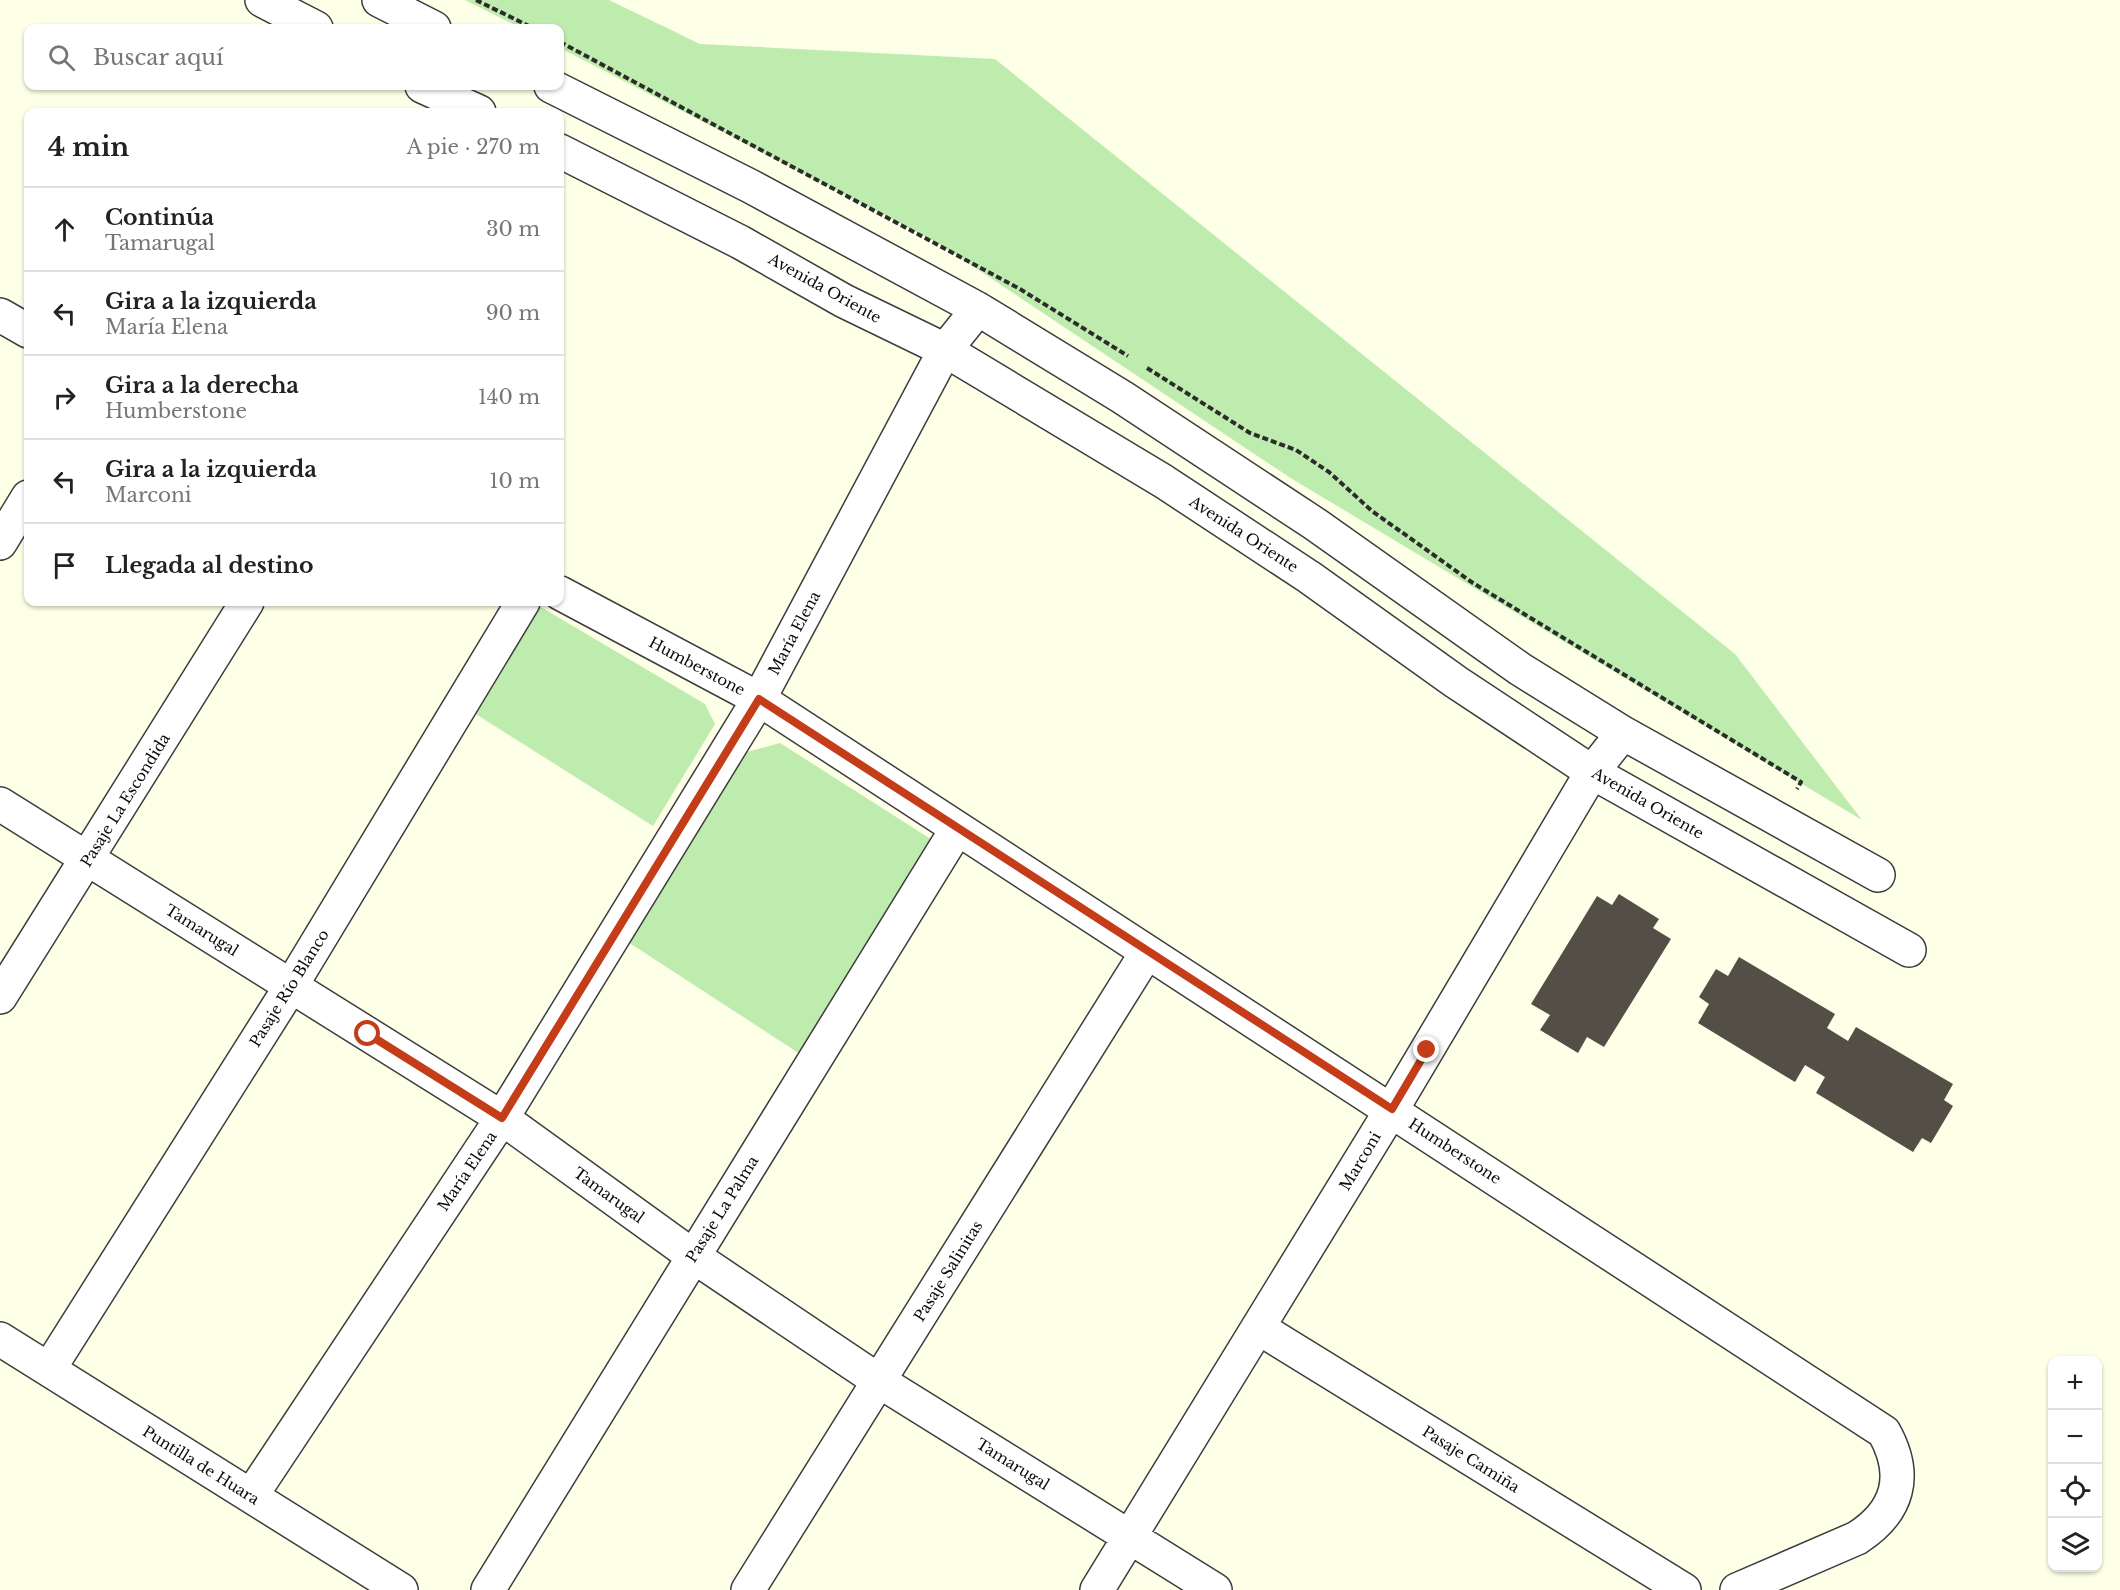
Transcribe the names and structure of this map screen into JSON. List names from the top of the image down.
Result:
{
  "streets": {
    "street": [
      "Avenida Oriente",
      "María Elena",
      "Humberstone",
      "Pasaje La Escondida",
      "Tamarugal",
      "Pasaje Río Blanco",
      "Marconi",
      "Pasaje La Palma",
      "Pasaje Salinitas",
      "Pasaje Camiña",
      "Puntilla de Huara"
    ]
  },
  "crossings": [
    ["Avenida Oriente", "María Elena"],
    ["Avenida Oriente", "Marconi"],
    ["María Elena", "Humberstone"],
    ["María Elena", "Tamarugal"],
    ["María Elena", "Puntilla de Huara"],
    ["Humberstone", "Marconi"],
    ["Humberstone", "Pasaje La Palma"],
    ["Humberstone", "Pasaje Salinitas"],
    ["Pasaje La Escondida", "Tamarugal"],
    ["Tamarugal", "Pasaje Río Blanco"],
    ["Tamarugal", "Marconi"],
    ["Tamarugal", "Pasaje La Palma"],
    ["Tamarugal", "Pasaje Salinitas"],
    ["Pasaje Río Blanco", "Puntilla de Huara"],
    ["Marconi", "Pasaje Camiña"]
  ],
  "page": {
    "search": "Buscar aquí",
    "heading": ["4 min", "A pie · 270 m"],
    "list": [
      ["Continúa", "Tamarugal", "30 m"],
      ["Gira a la izquierda", "María Elena", "90 m"],
      ["Gira a la derecha", "Humberstone", "140 m"],
      ["Gira a la izquierda", "Marconi", "10 m"],
      "Llegada al destino"
    ],
    "map_buttons": ["+", "−"]
  }
}
